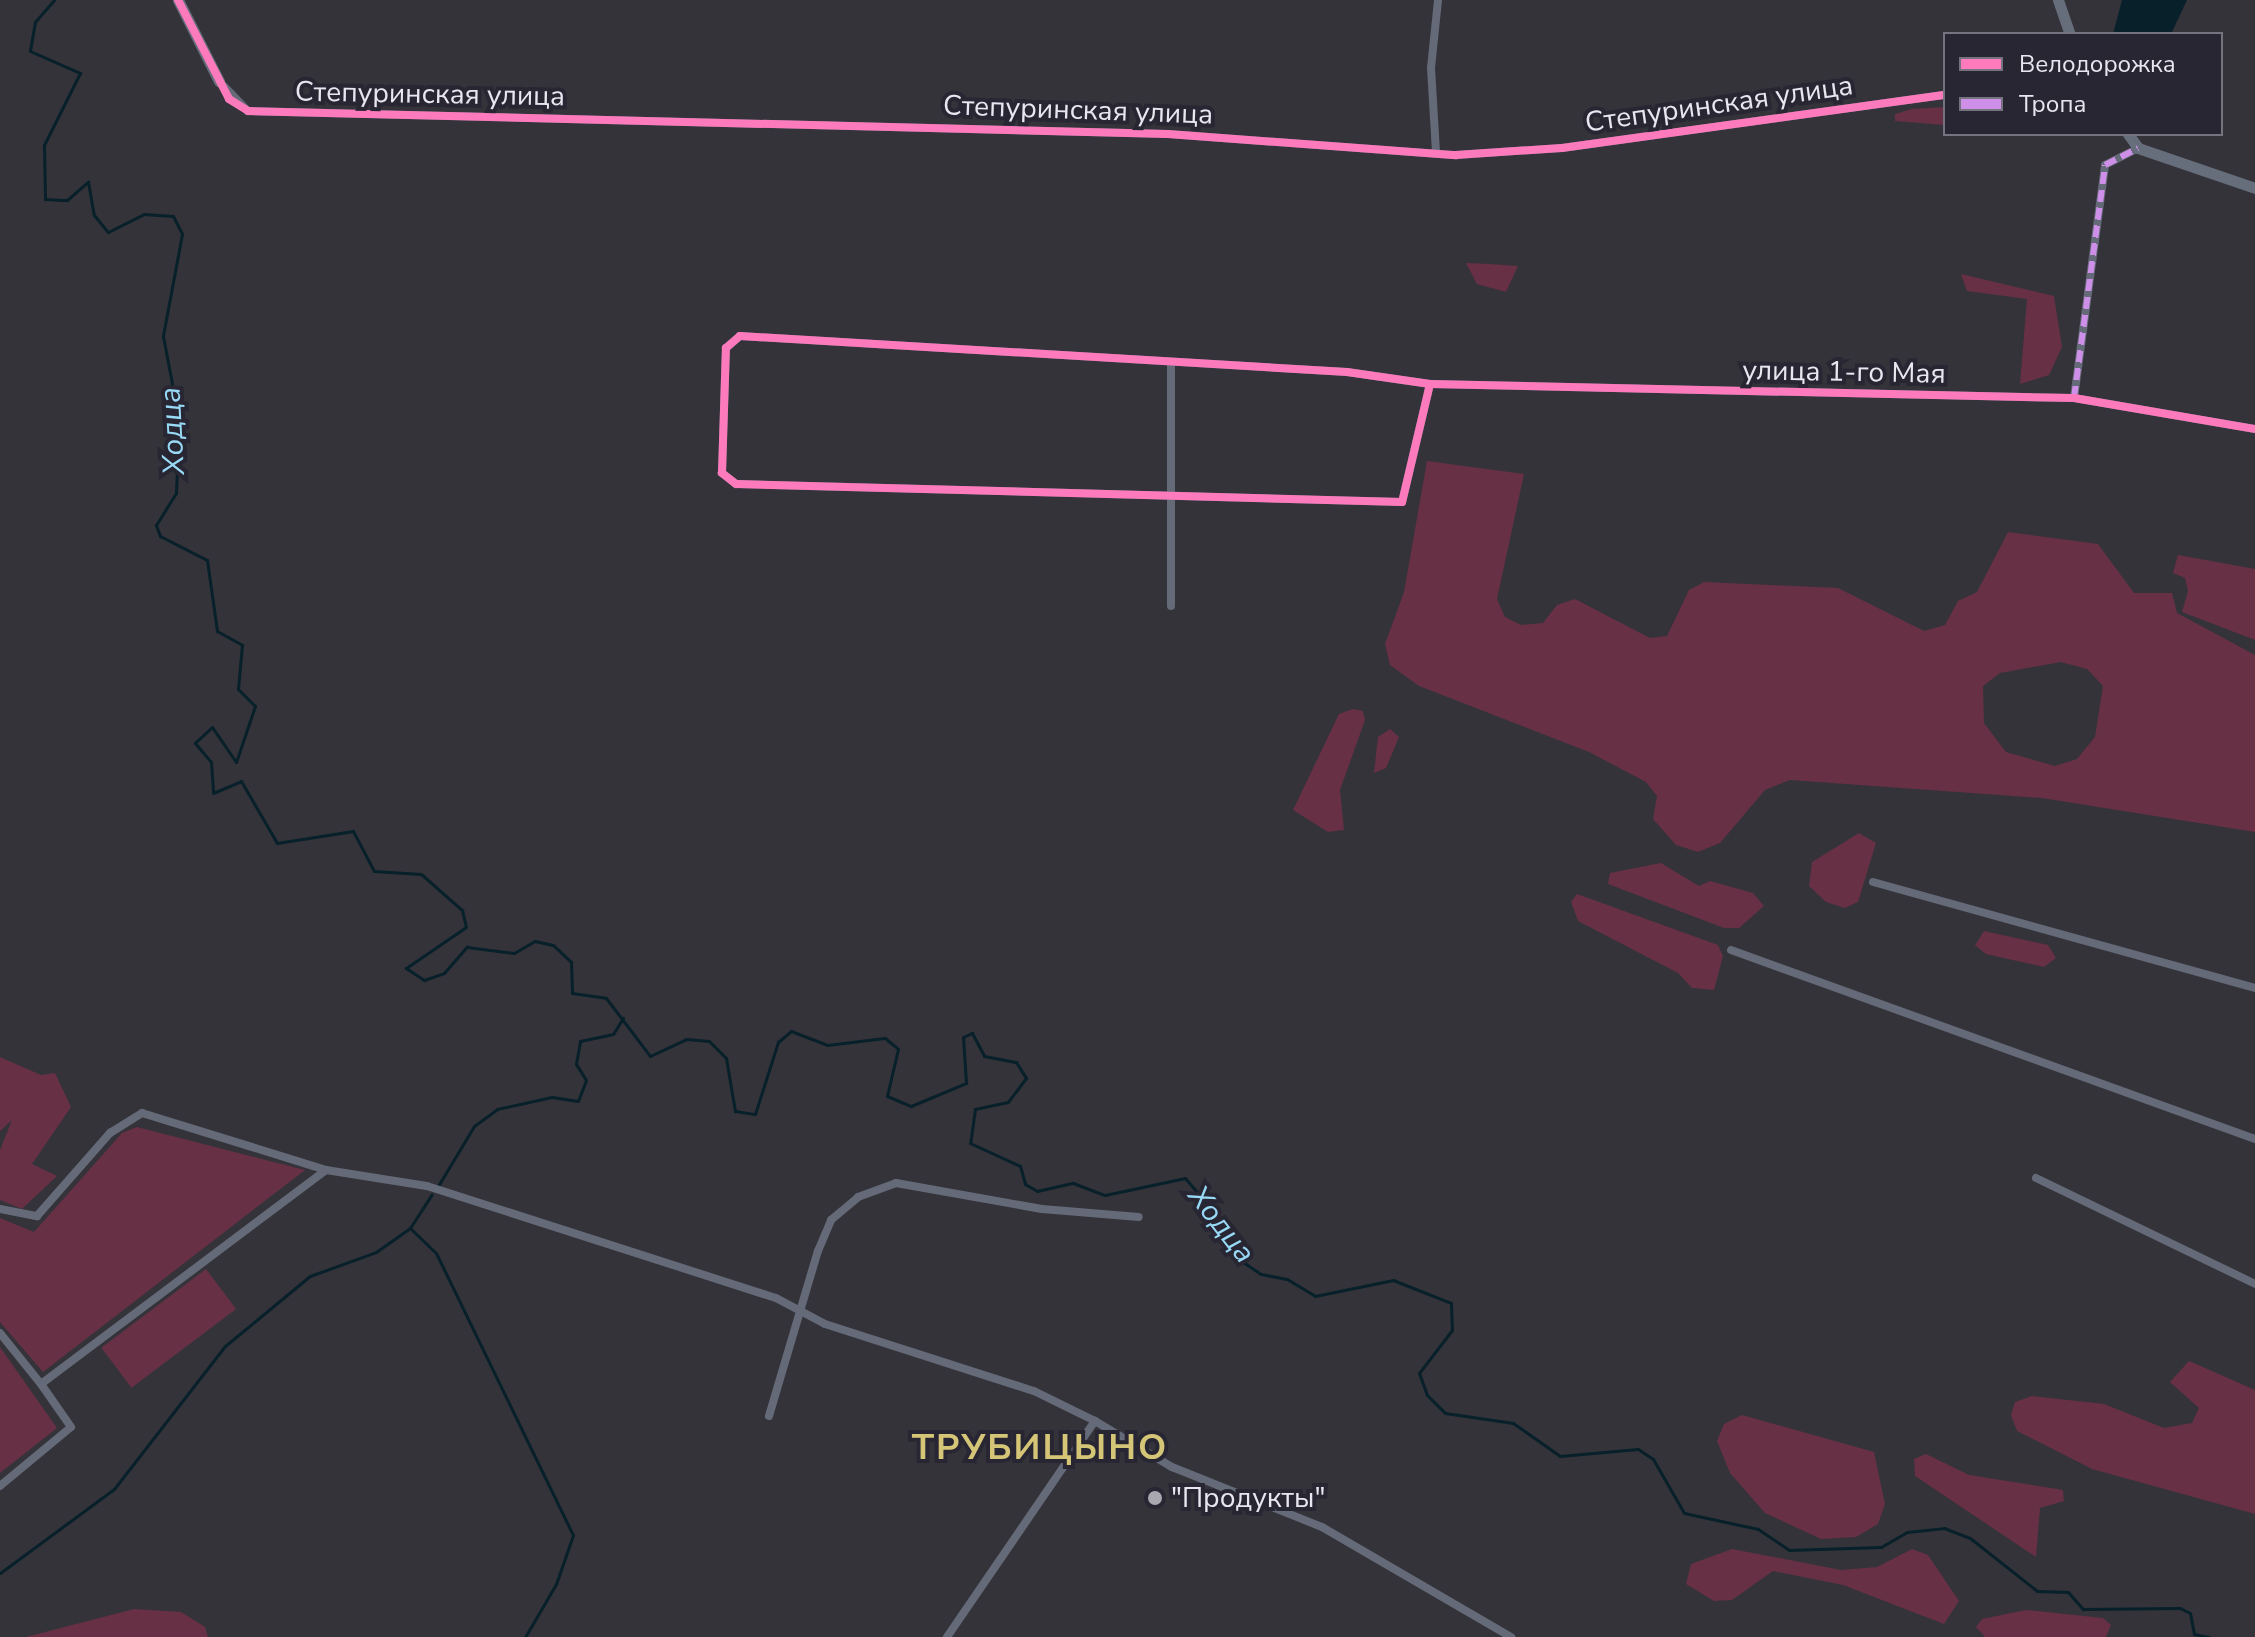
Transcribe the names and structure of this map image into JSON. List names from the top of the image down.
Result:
{
  "streets": {
    "street": ["Степуринская улица", "улица 1-го Мая"]
  },
  "districts": ["ТРУБИЦЫНО"],
  "water": ["Ходца"],
  "places": ["\"Продукты\""],
  "legend": ["Велодорожка", "Тропа"]
}
